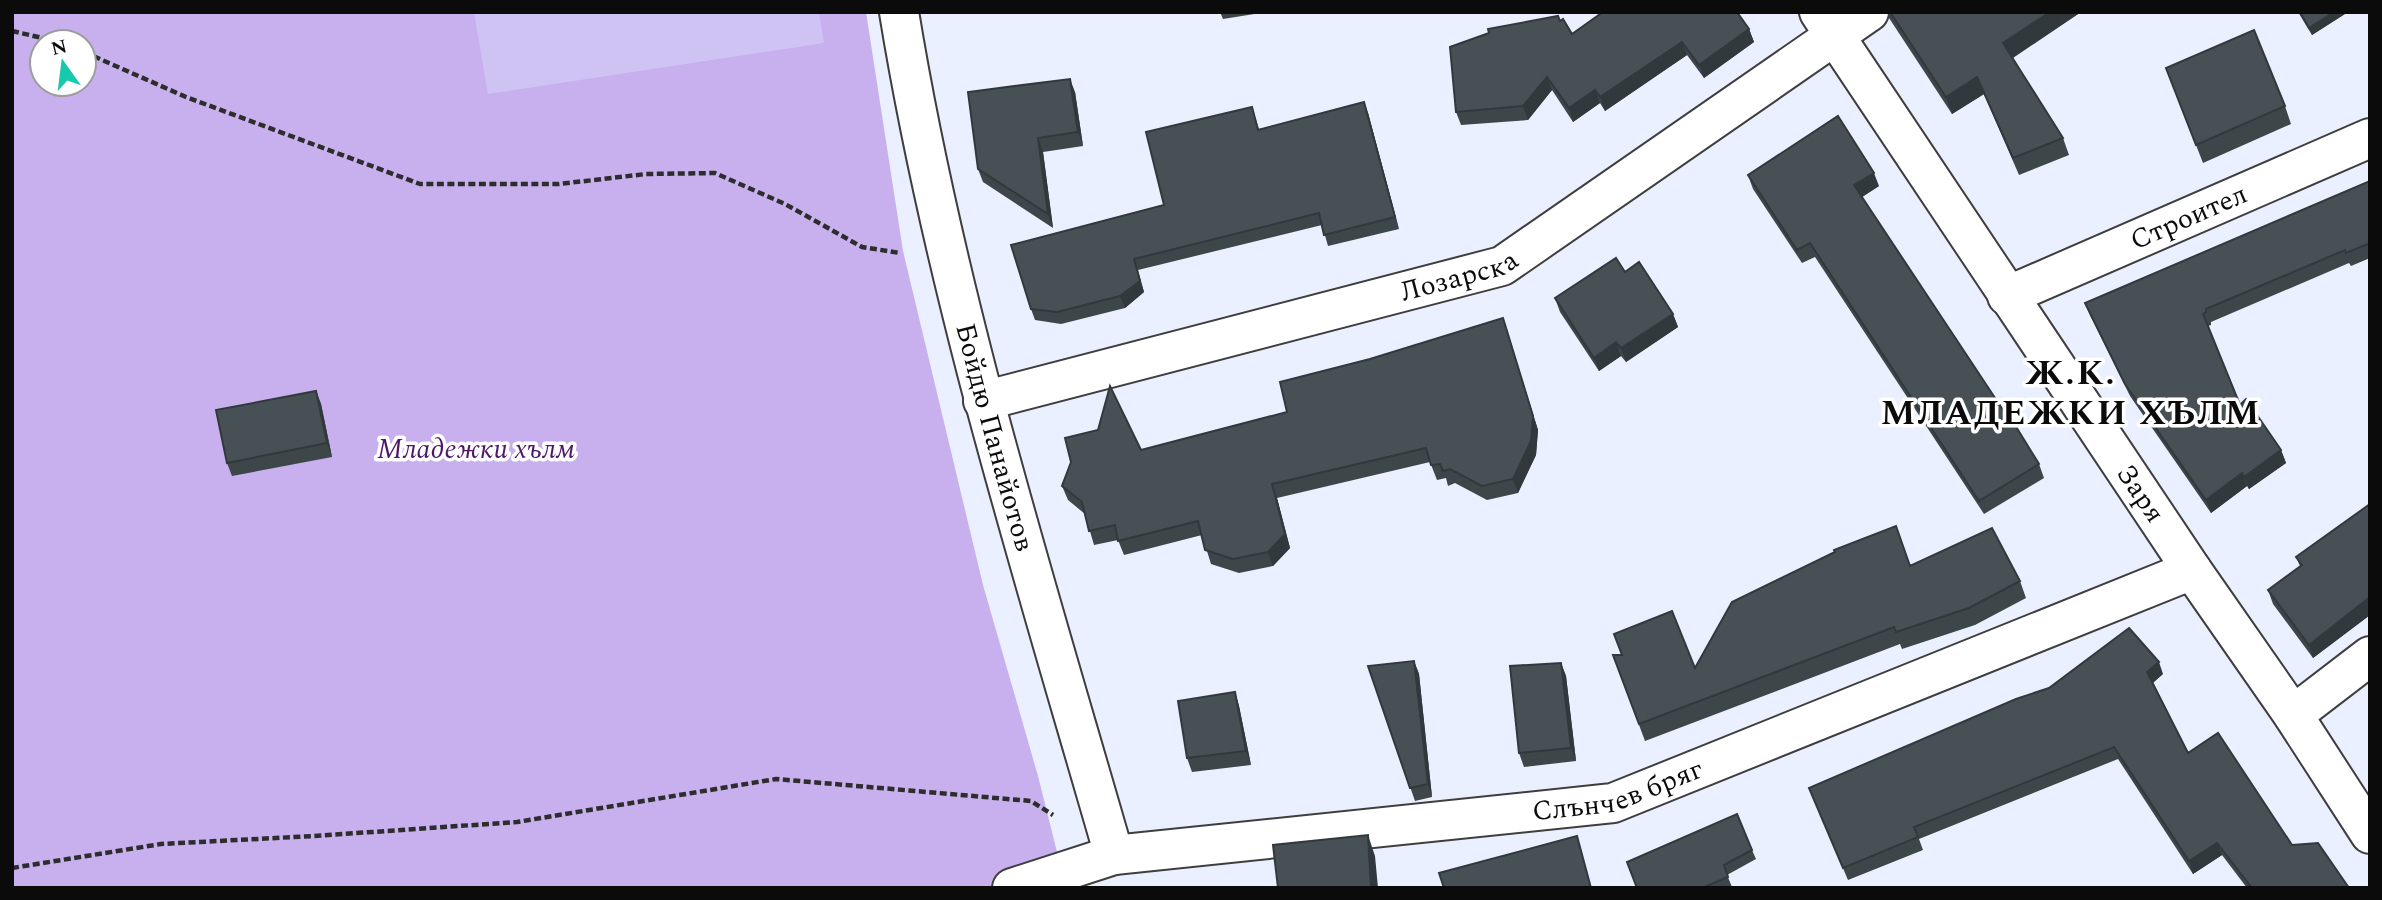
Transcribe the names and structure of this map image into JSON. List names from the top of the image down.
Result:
{
  "streets": {
    "street": [
      "Строител",
      "Лозарска",
      "Бойдю Панайотов",
      "Заря",
      "Слънчев бряг"
    ]
  },
  "crossings": [
    ["Строител", "Заря"],
    ["Лозарска", "Бойдю Панайотов"],
    ["Лозарска", "Заря"],
    ["Бойдю Панайотов", "Слънчев бряг"],
    ["Заря", "Слънчев бряг"]
  ],
  "districts": ["Ж.К. МЛАДЕЖКИ ХЪЛМ"],
  "parks": ["Младежки хълм"],
  "north": "top"
}
